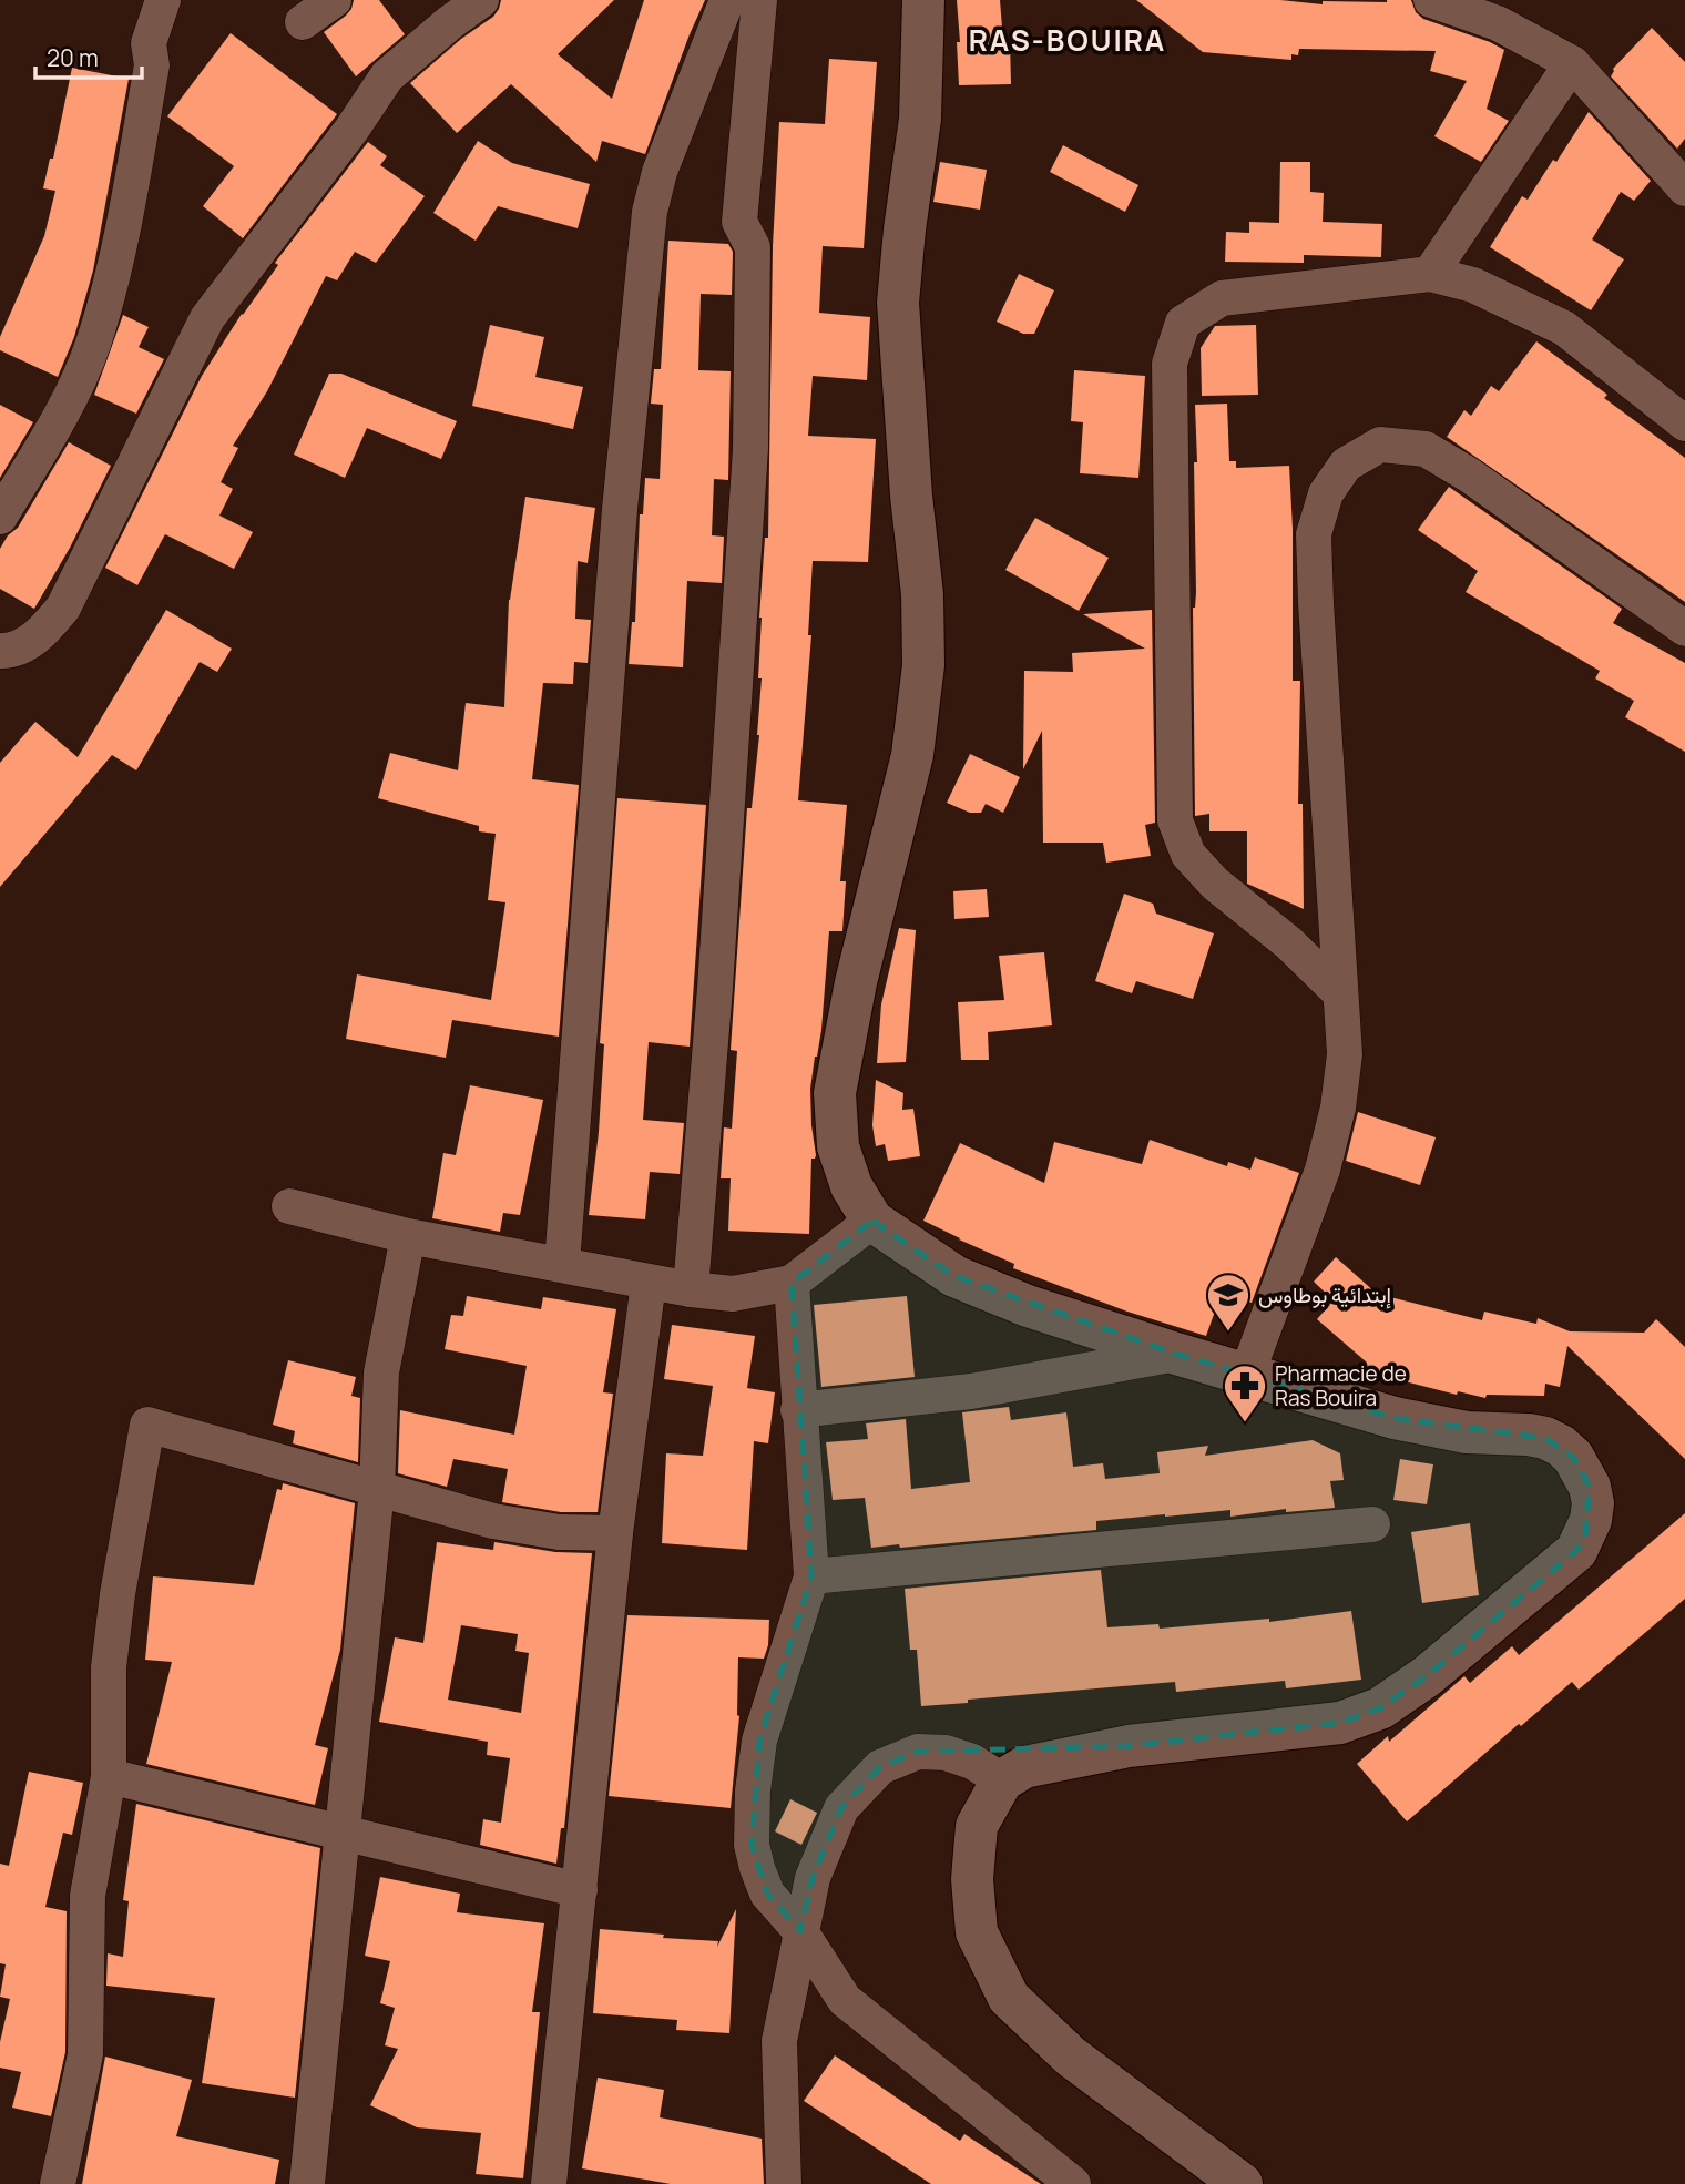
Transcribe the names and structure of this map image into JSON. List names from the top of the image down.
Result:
{
  "districts": ["RAS-BOUIRA"],
  "places": {
    "school or university": ["إبتدائية بوطاوس"],
    "pharmacy": ["Pharmacie de Ras Bouira"]
  },
  "scale_bar": "20 m"
}
